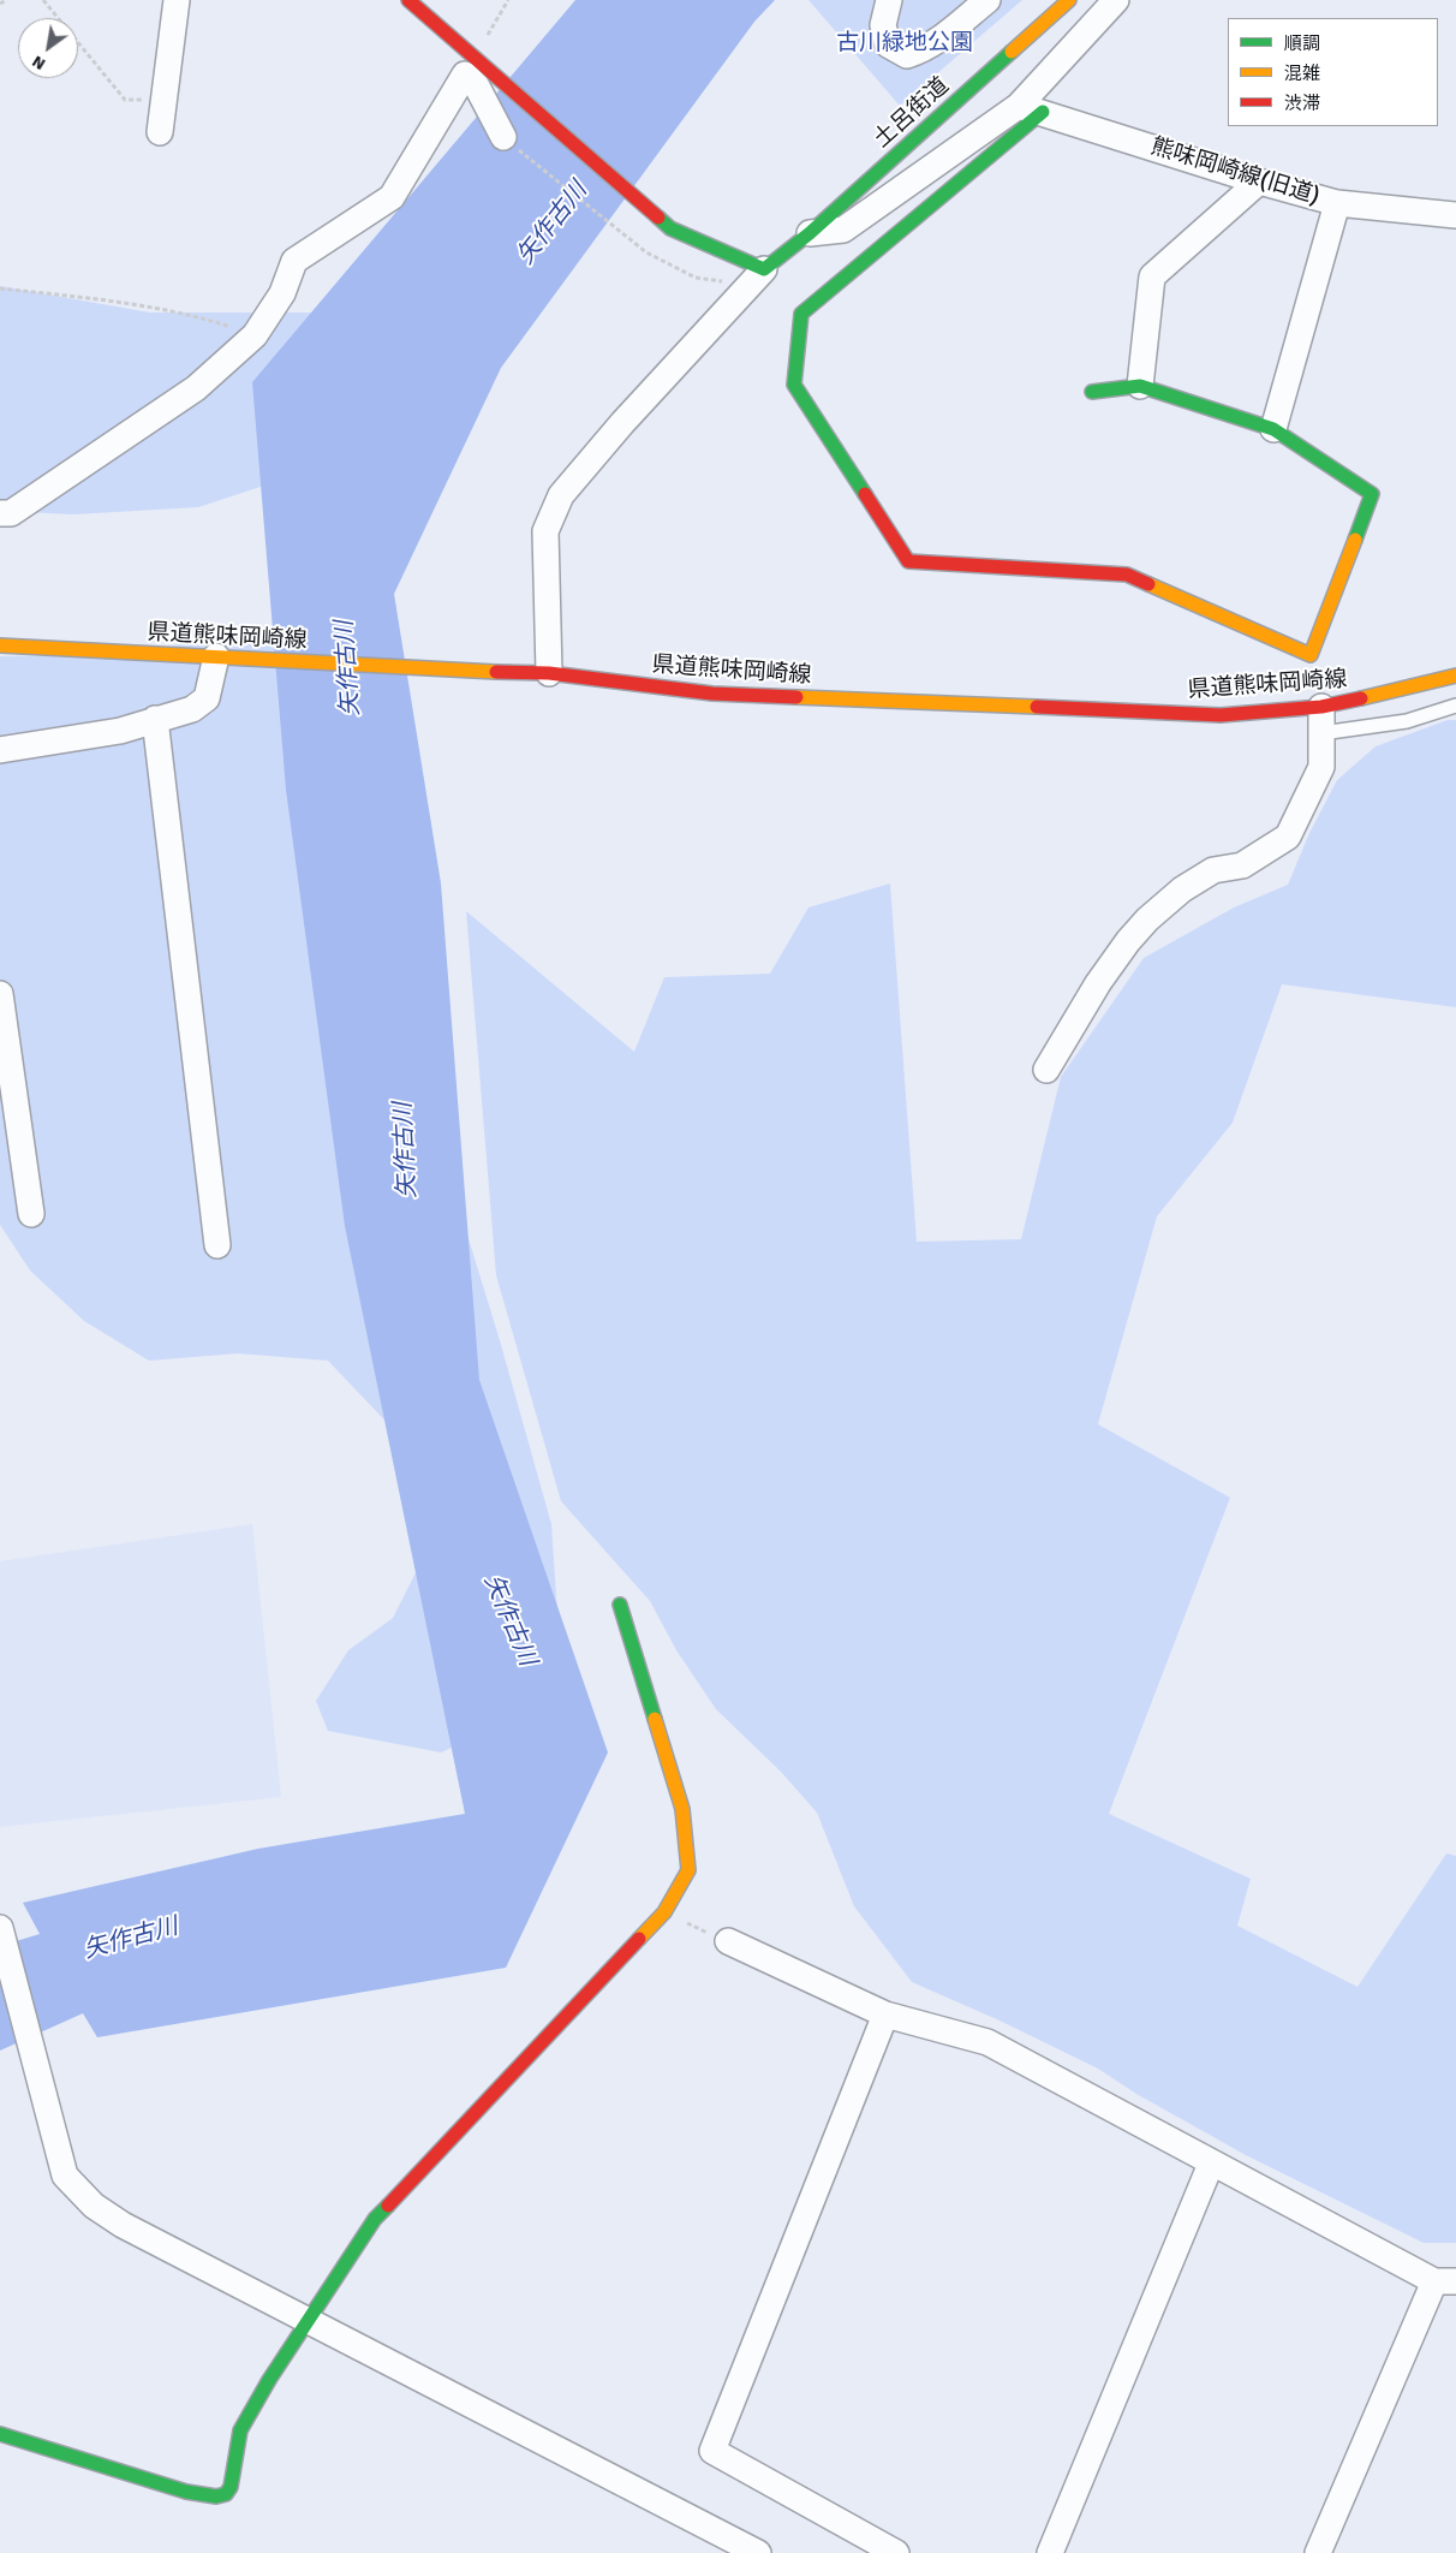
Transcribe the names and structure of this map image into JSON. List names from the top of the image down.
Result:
{
  "streets": {
    "street": ["土呂街道", "熊味岡崎線(旧道)", "県道熊味岡崎線"]
  },
  "water": ["矢作古川"],
  "parks": ["古川緑地公園"],
  "legend": ["順調", "混雑", "渋滞"],
  "north": "bottom left"
}
